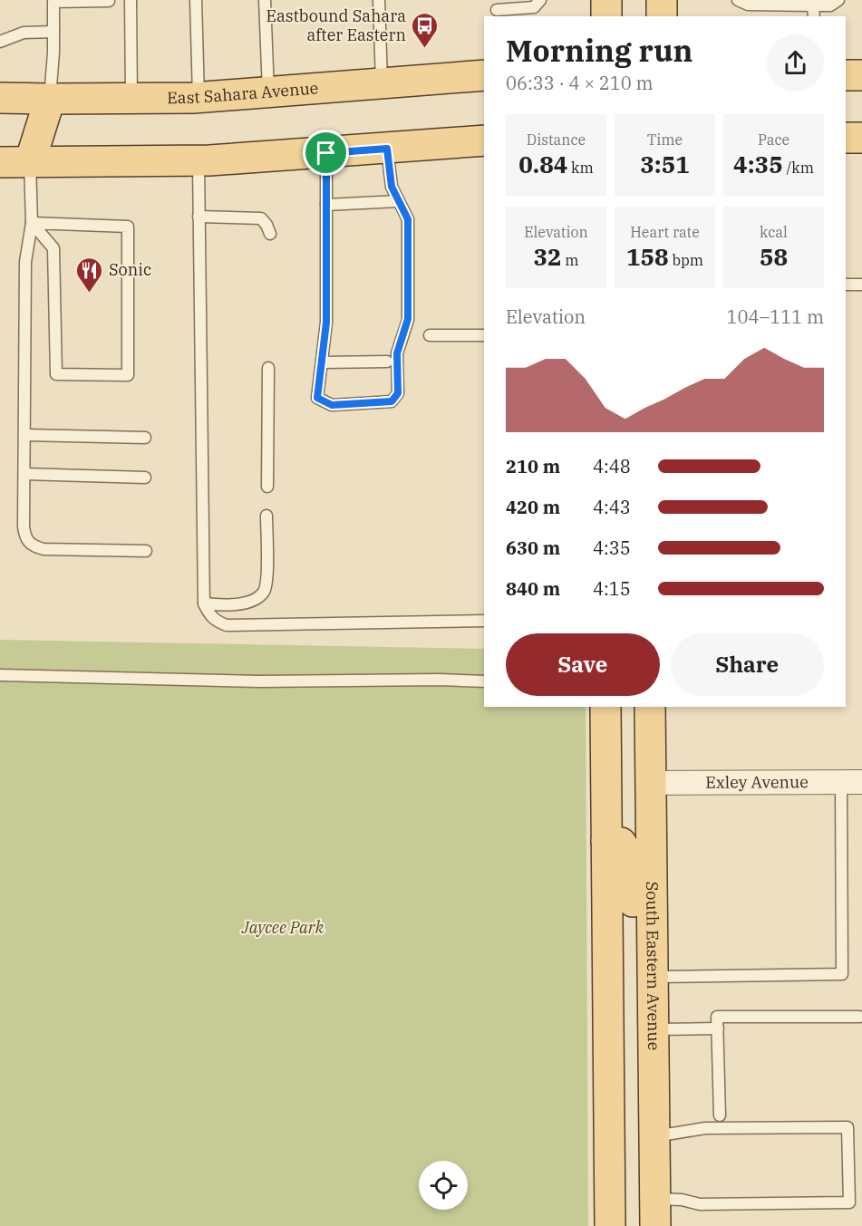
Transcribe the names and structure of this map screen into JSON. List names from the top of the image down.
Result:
{
  "streets": {
    "main road": ["East Sahara Avenue", "South Eastern Avenue"],
    "street": ["Exley Avenue"]
  },
  "crossings": [
    ["Exley Avenue", "South Eastern Avenue"]
  ],
  "parks": ["Jaycee Park"],
  "places": {
    "bus stop": ["Eastbound Sahara after Eastern"],
    "restaurant": ["Sonic"]
  },
  "page": {
    "heading": ["Morning run", "06:33 · 4 × 210 m"],
    "stats": [
      ["Distance", "0.84 km"],
      ["Time", "3:51"],
      ["Pace", "4:35 /km"],
      ["Elevation", "32 m"],
      ["Heart rate", "158 bpm"],
      ["kcal", "58"]
    ],
    "chart": ["Elevation", "104–111 m"],
    "list": [
      {
        "name": "210 m",
        "note": "4:48"
      },
      {
        "name": "420 m",
        "note": "4:43"
      },
      {
        "name": "630 m",
        "note": "4:35"
      },
      {
        "name": "840 m",
        "note": "4:15"
      }
    ],
    "buttons": ["Save", "Share"]
  }
}
